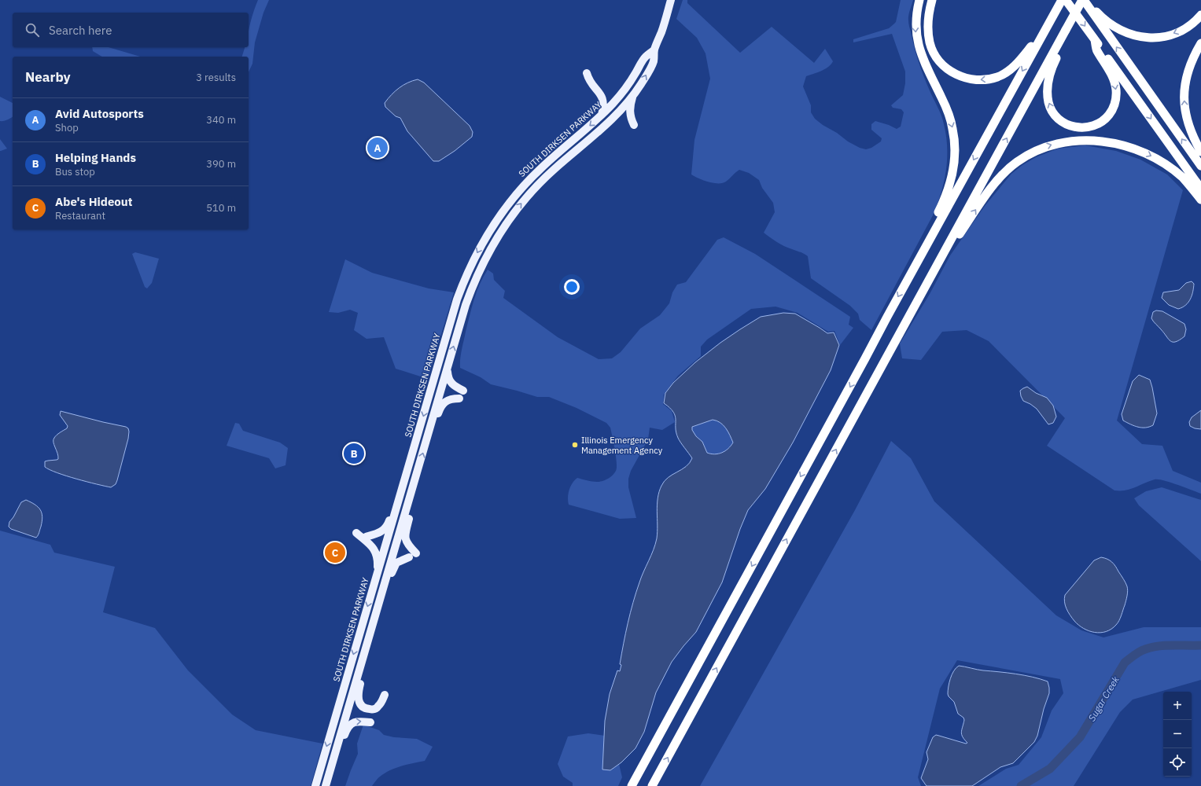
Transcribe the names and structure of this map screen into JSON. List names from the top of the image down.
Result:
{
  "streets": {
    "main road": ["SOUTH DIRKSEN PARKWAY"]
  },
  "water": ["Sugar Creek"],
  "places": ["Illinois Emergency Management Agency"],
  "page": {
    "search": "Search here",
    "heading": ["Nearby", "3 results"],
    "list": [
      {
        "mark": "A",
        "name": "Avid Autosports",
        "note": "Shop",
        "value": "340 m"
      },
      {
        "mark": "B",
        "name": "Helping Hands",
        "note": "Bus stop",
        "value": "390 m"
      },
      {
        "mark": "C",
        "name": "Abe's Hideout",
        "note": "Restaurant",
        "value": "510 m"
      }
    ],
    "pins": ["A", "B", "C"],
    "map_buttons": ["+", "−"]
  }
}
